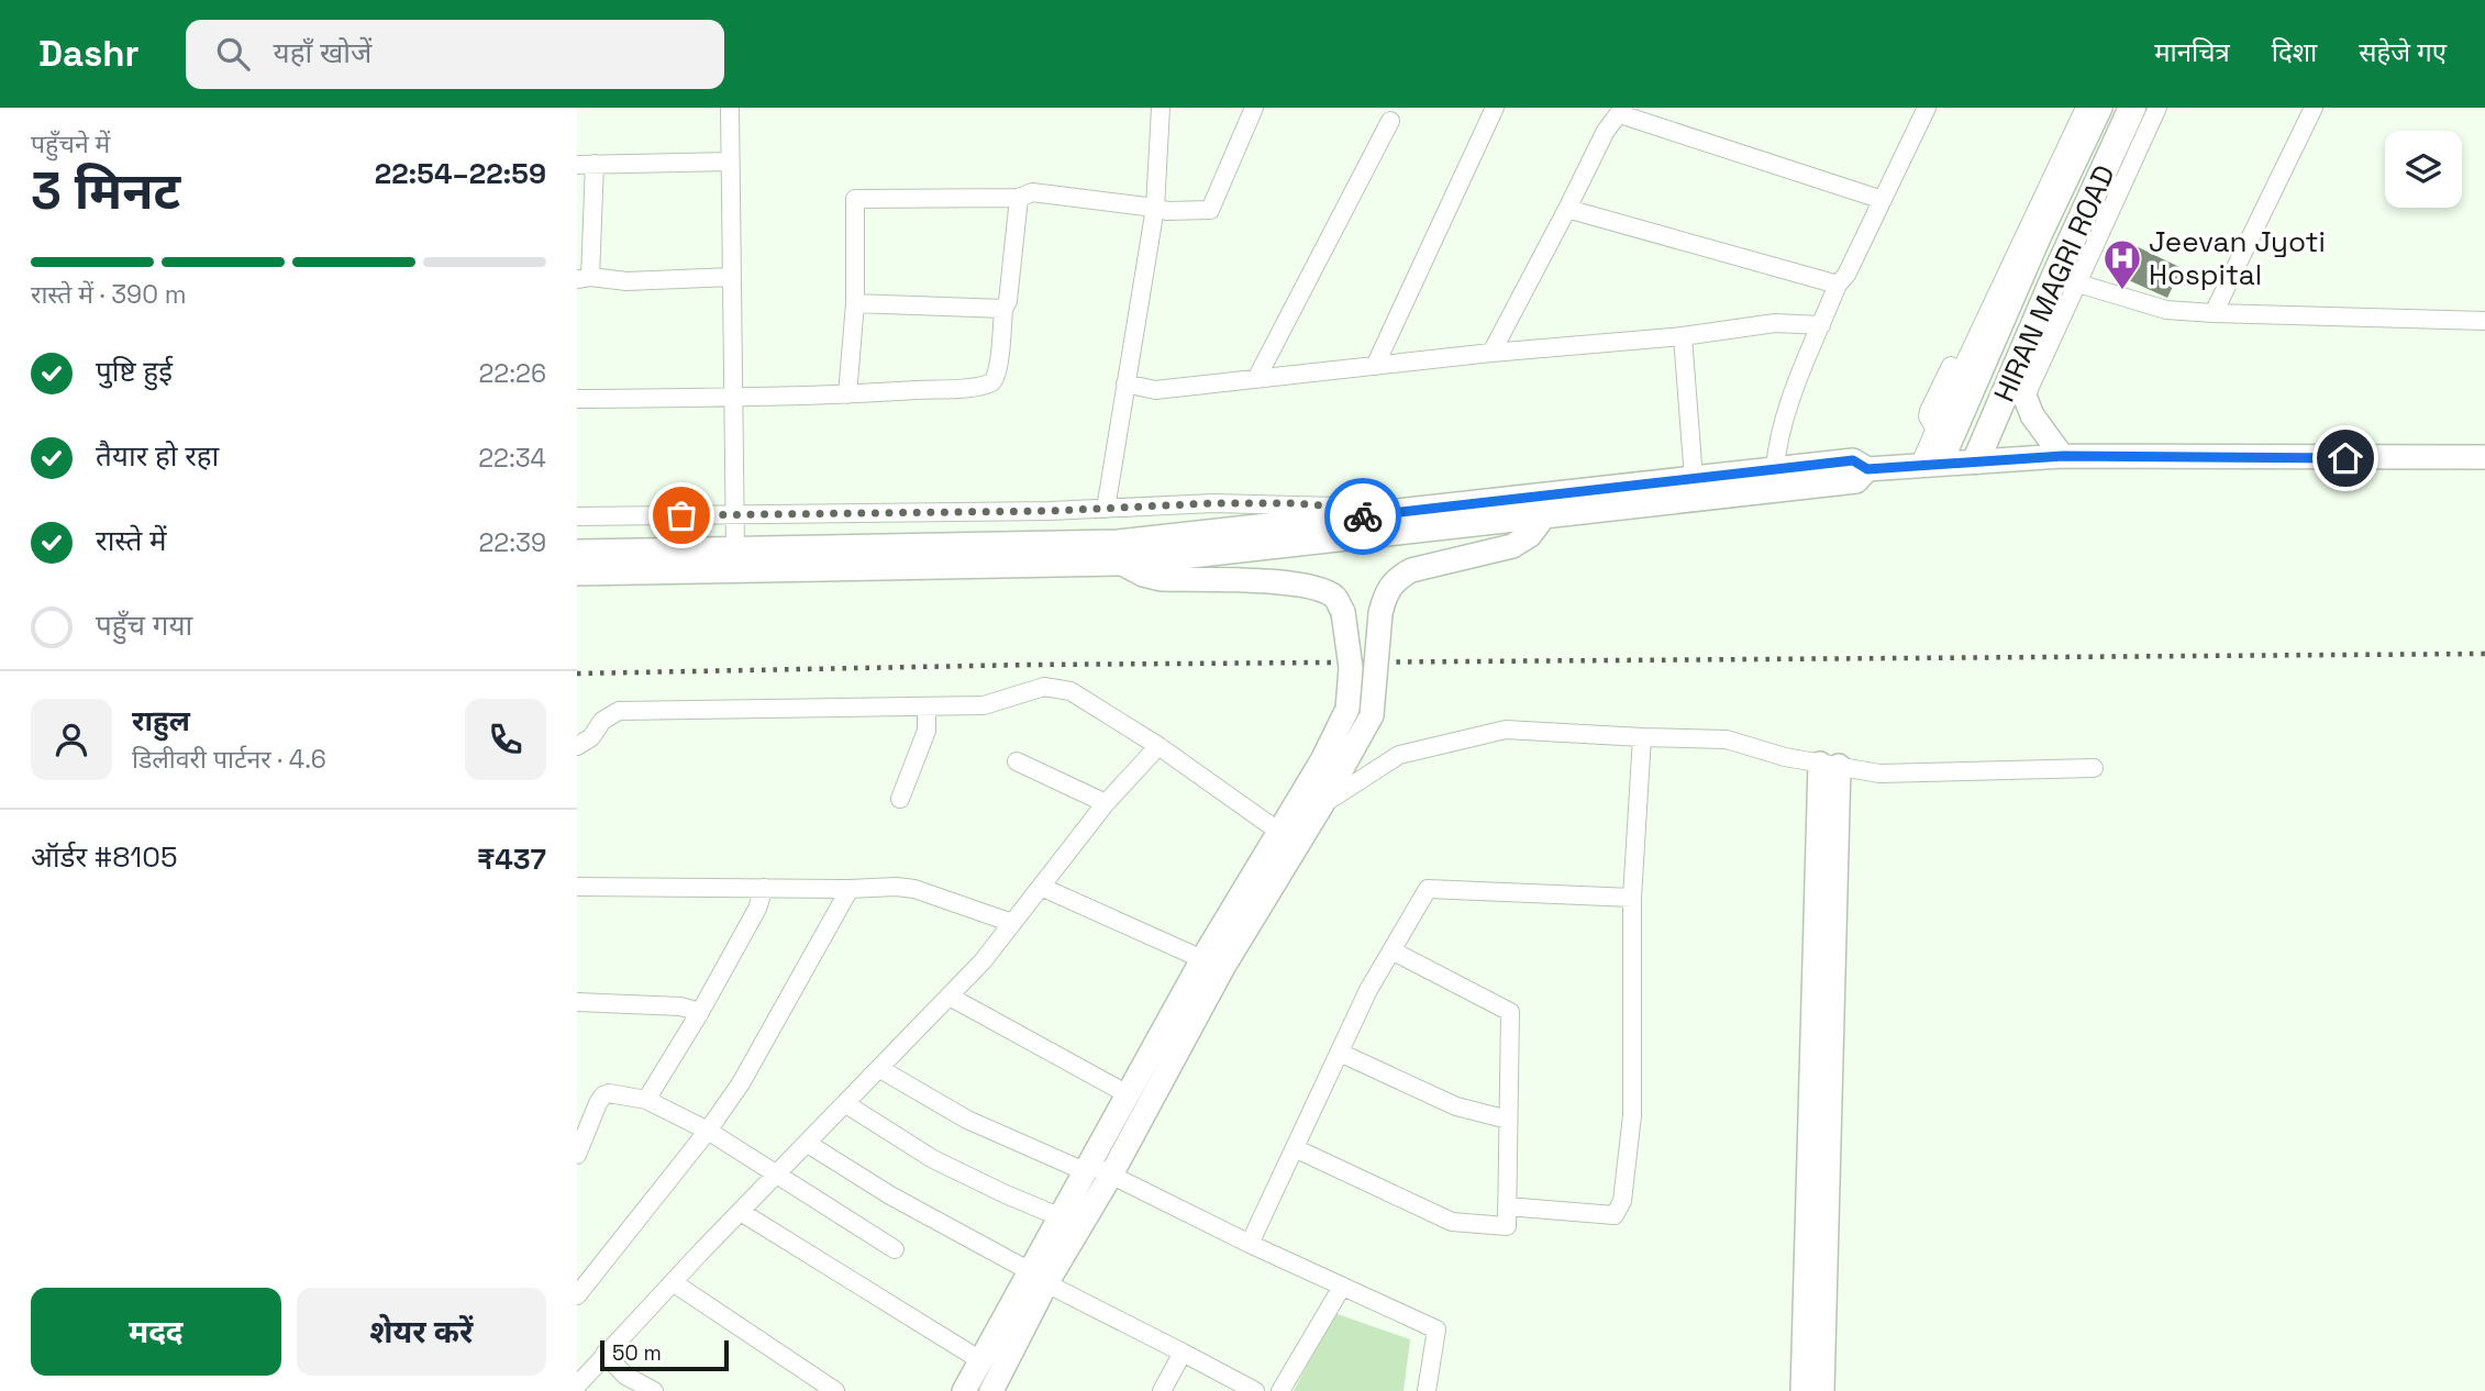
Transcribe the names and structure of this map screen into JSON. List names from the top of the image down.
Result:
{
  "streets": {
    "main road": ["HIRAN MAGRI ROAD"]
  },
  "places": {
    "hospital": ["Jeevan Jyoti Hospital"]
  },
  "scale_bar": "50 m",
  "page": {
    "header": "Dashr",
    "search": "यहाँ खोजें",
    "nav": ["मानचित्र", "दिशा", "सहेजे गए"],
    "heading": ["3 मिनट", "पहुँचने में", "22:54–22:59"],
    "panel": [
      "राहुल",
      "डिलीवरी पार्टनर · 4.6",
      "ऑर्डर #8105",
      "₹437"
    ],
    "bar": "रास्ते में · 390 m",
    "list": [
      ["पुष्टि हुई", "22:26"],
      ["तैयार हो रहा", "22:34"],
      ["रास्ते में", "22:39"],
      "पहुँच गया"
    ],
    "buttons": ["मदद", "शेयर करें"],
    "scale": "50 m"
  }
}
